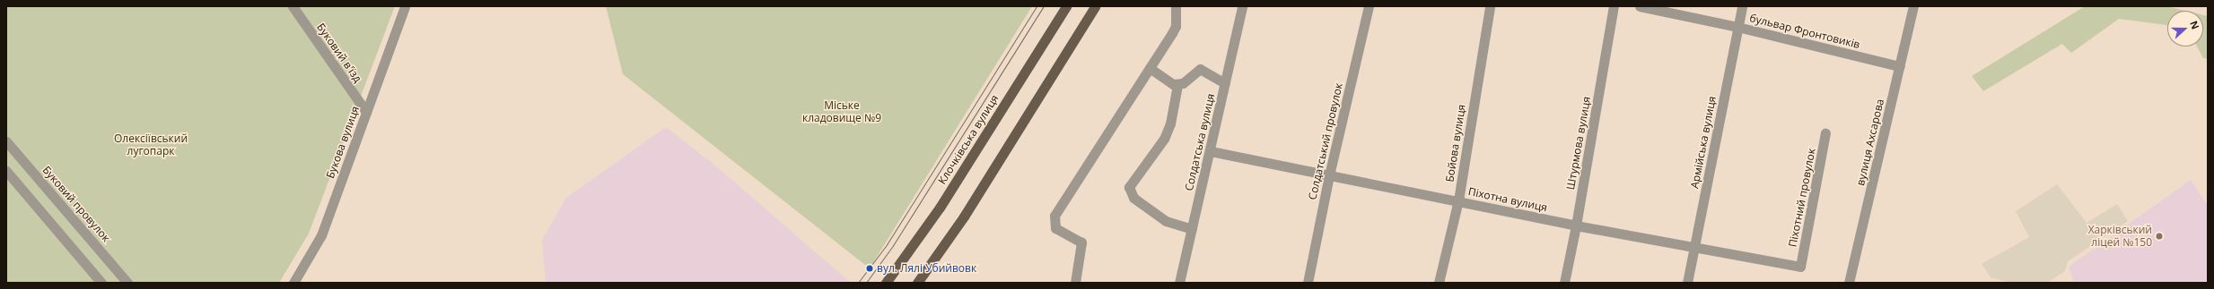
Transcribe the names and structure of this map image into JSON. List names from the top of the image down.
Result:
{
  "streets": {
    "main road": ["Клочківська вулиця"],
    "street": [
      "бульвар Фронтовиків",
      "Буковий в'їзд",
      "Солдатський провулок",
      "Букова вулиця",
      "Солдатська вулиця",
      "Армійська вулиця",
      "вулиця Ахсарова",
      "Бойова вулиця",
      "Штурмова вулиця",
      "Піхотний провулок",
      "Піхотна вулиця",
      "Буковий провулок"
    ]
  },
  "crossings": [
    ["бульвар Фронтовиків", "Армійська вулиця"],
    ["бульвар Фронтовиків", "вулиця Ахсарова"],
    ["Буковий в'їзд", "Букова вулиця"],
    ["Солдатський провулок", "Піхотна вулиця"],
    ["Солдатська вулиця", "Піхотна вулиця"],
    ["Армійська вулиця", "Піхотна вулиця"],
    ["Бойова вулиця", "Піхотна вулиця"],
    ["Штурмова вулиця", "Піхотна вулиця"],
    ["Піхотний провулок", "Піхотна вулиця"]
  ],
  "parks": ["Міське кладовище №9", "Олексіївський лугопарк"],
  "places": ["Харківський ліцей №150", "вул. Лялі Убийвовк"],
  "north": "right"
}
